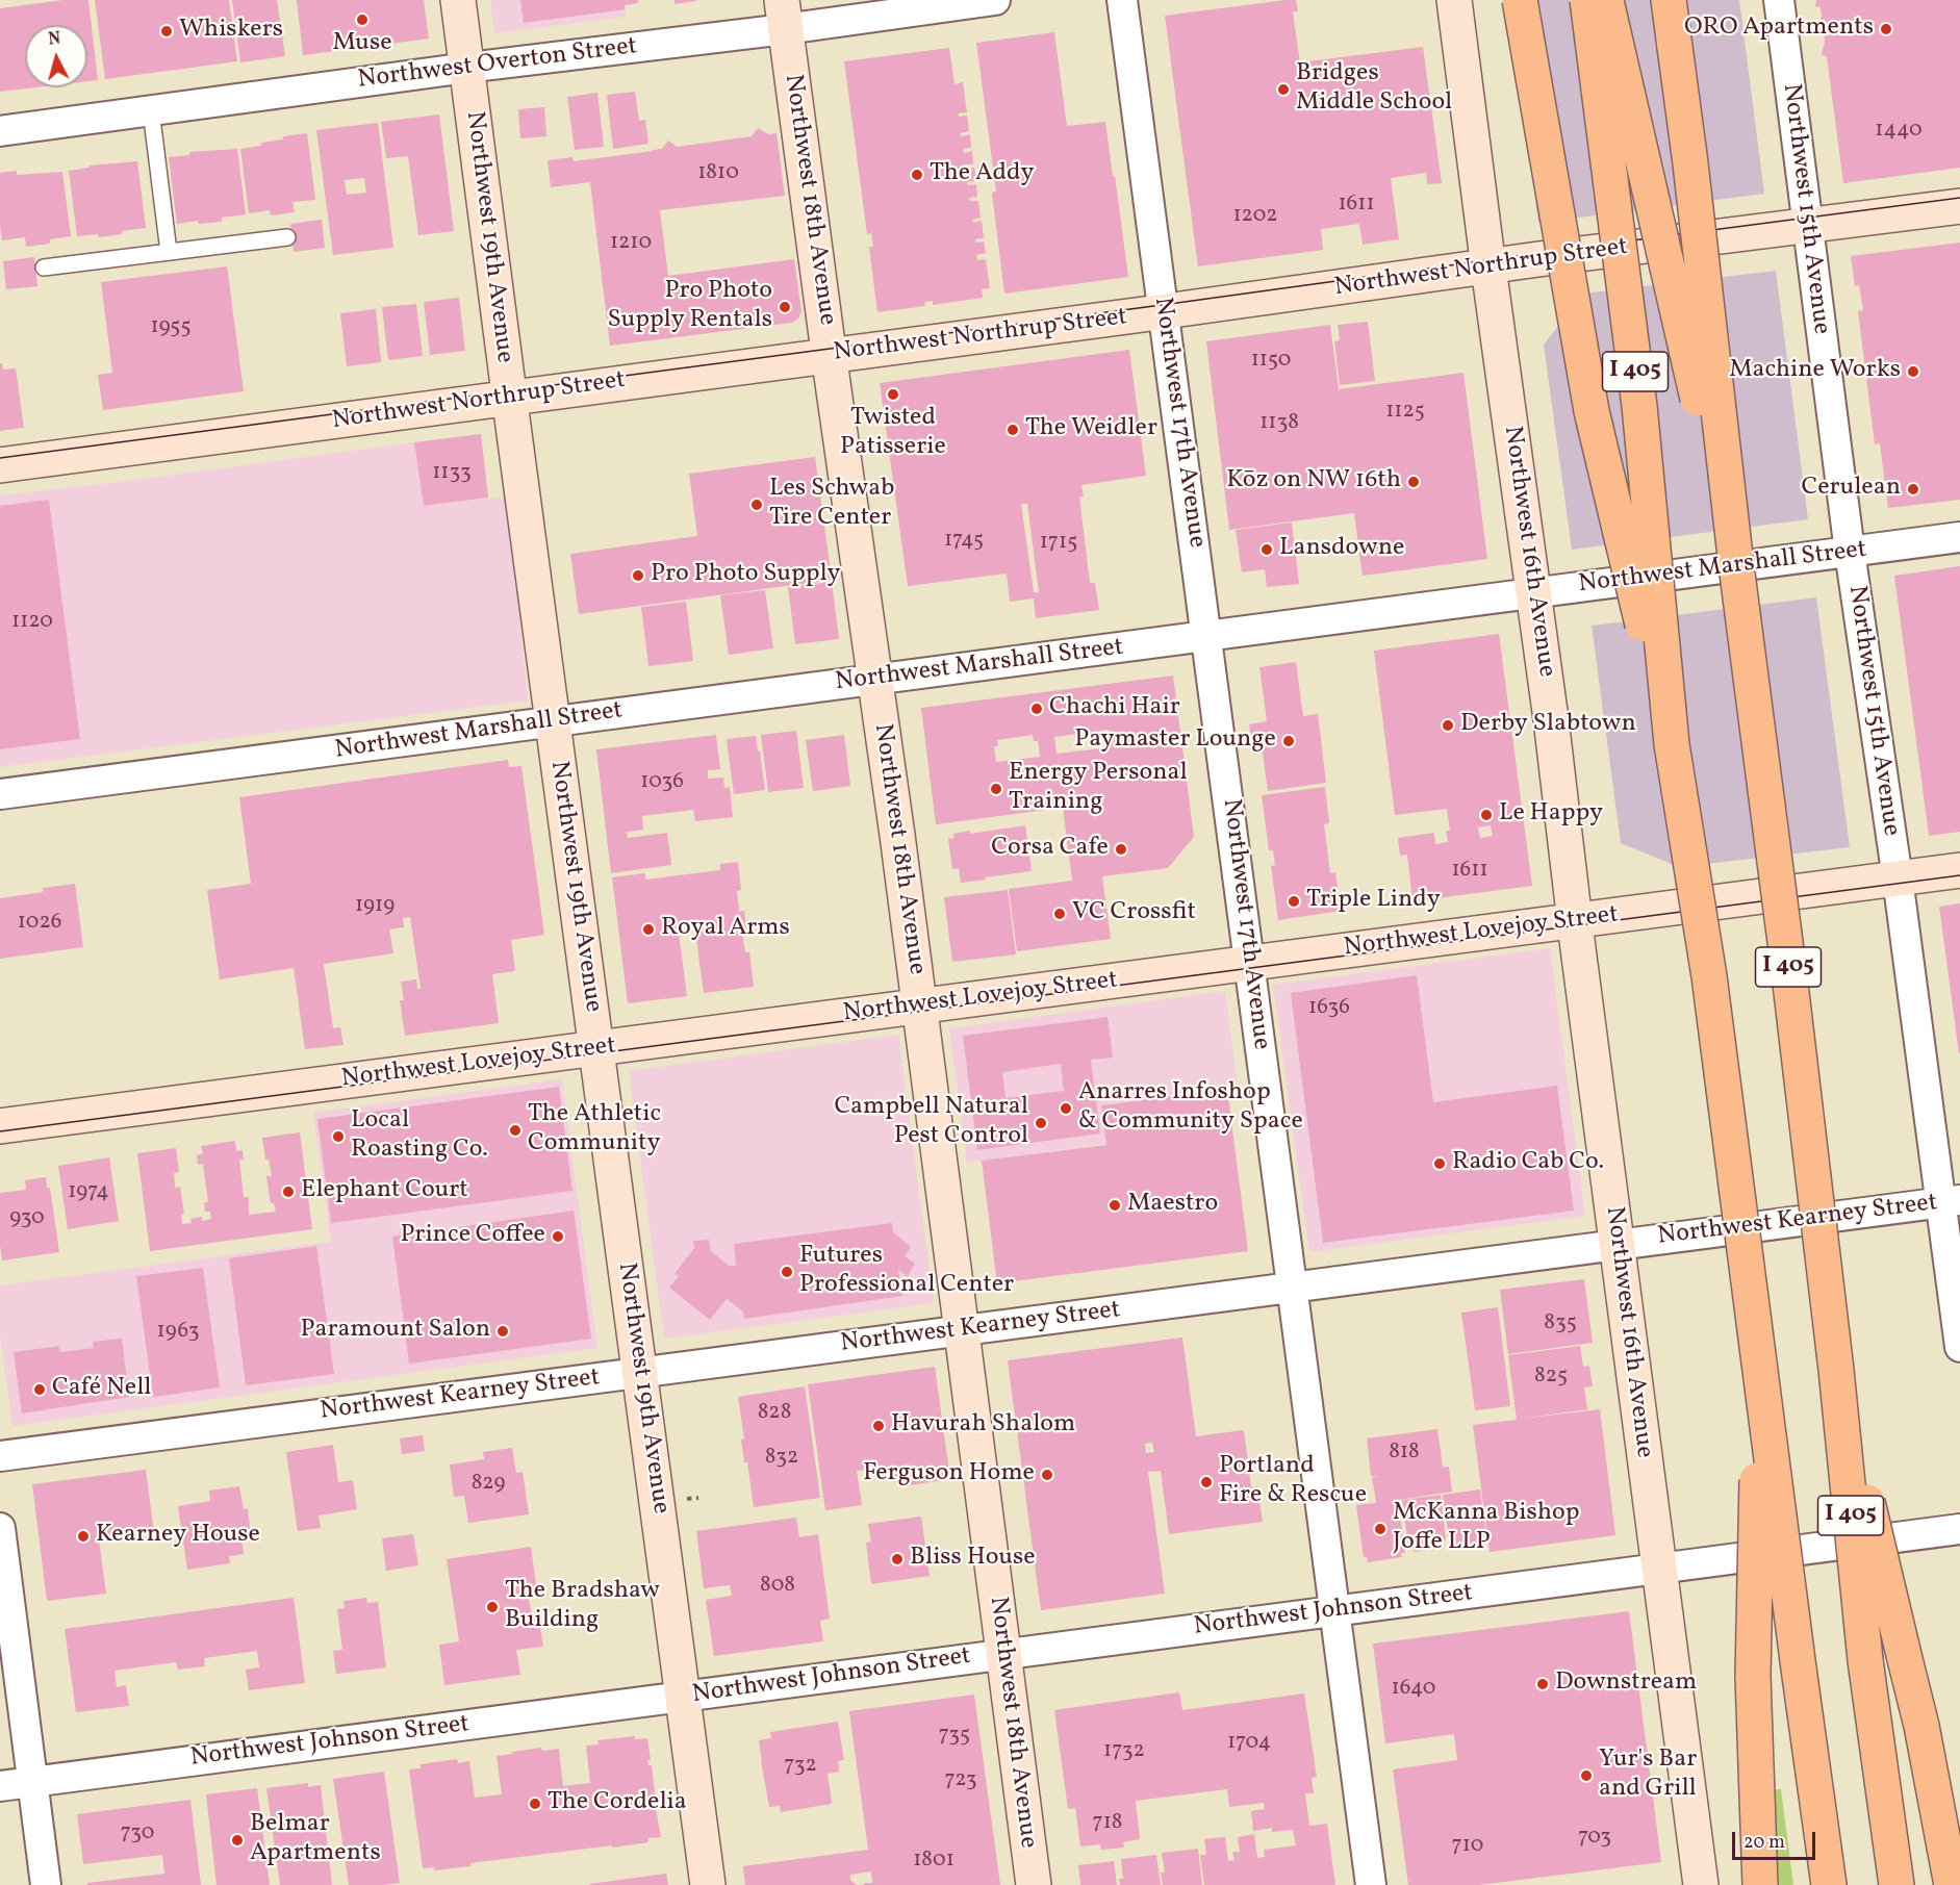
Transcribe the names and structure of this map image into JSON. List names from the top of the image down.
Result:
{
  "streets": {
    "highway": ["I 405"],
    "street": [
      "Northwest Overton Street",
      "Northwest 18th Avenue",
      "Northwest 15th Avenue",
      "Northwest 19th Avenue",
      "Northwest Northrup Street",
      "Northwest 17th Avenue",
      "Northwest 16th Avenue",
      "Northwest Marshall Street",
      "Northwest Lovejoy Street",
      "Northwest Kearney Street",
      "Northwest Johnson Street"
    ]
  },
  "crossings": [
    ["Northwest Overton Street", "Northwest 18th Avenue"],
    ["Northwest Overton Street", "Northwest 19th Avenue"],
    ["Northwest 18th Avenue", "Northwest Northrup Street"],
    ["Northwest 18th Avenue", "Northwest Marshall Street"],
    ["Northwest 18th Avenue", "Northwest Lovejoy Street"],
    ["Northwest 18th Avenue", "Northwest Kearney Street"],
    ["Northwest 18th Avenue", "Northwest Johnson Street"],
    ["Northwest 15th Avenue", "Northwest Northrup Street"],
    ["Northwest 15th Avenue", "Northwest Marshall Street"],
    ["Northwest 15th Avenue", "Northwest Lovejoy Street"],
    ["Northwest 15th Avenue", "Northwest Kearney Street"],
    ["Northwest 19th Avenue", "Northwest Northrup Street"],
    ["Northwest 19th Avenue", "Northwest Marshall Street"],
    ["Northwest 19th Avenue", "Northwest Lovejoy Street"],
    ["Northwest 19th Avenue", "Northwest Kearney Street"],
    ["Northwest 19th Avenue", "Northwest Johnson Street"],
    ["Northwest Northrup Street", "Northwest 17th Avenue"],
    ["Northwest Northrup Street", "Northwest 16th Avenue"],
    ["Northwest 17th Avenue", "Northwest Marshall Street"],
    ["Northwest 17th Avenue", "Northwest Lovejoy Street"],
    ["Northwest 17th Avenue", "Northwest Kearney Street"],
    ["Northwest 17th Avenue", "Northwest Johnson Street"],
    ["Northwest 16th Avenue", "Northwest Marshall Street"],
    ["Northwest 16th Avenue", "Northwest Lovejoy Street"],
    ["Northwest 16th Avenue", "Northwest Kearney Street"],
    ["Northwest 16th Avenue", "Northwest Johnson Street"]
  ],
  "places": [
    "Muse",
    "ORO Apartments",
    "Whiskers",
    "Bridges Middle School",
    "The Addy",
    "Pro Photo Supply Rentals",
    "Machine Works",
    "Twisted Patisserie",
    "The Weidler",
    "Kōz on NW 16th",
    "Cerulean",
    "Les Schwab Tire Center",
    "Lansdowne",
    "Pro Photo Supply",
    "Chachi Hair",
    "Derby Slabtown",
    "Paymaster Lounge",
    "Energy Personal Training",
    "Le Happy",
    "Corsa Cafe",
    "Triple Lindy",
    "VC Crossfit",
    "Royal Arms",
    "Anarres Infoshop & Community Space",
    "Campbell Natural Pest Control",
    "The Athletic Community",
    "Local Roasting Co.",
    "Radio Cab Co.",
    "Elephant Court",
    "Maestro",
    "Prince Coffee",
    "Futures Professional Center",
    "Paramount Salon",
    "Café Nell",
    "Havurah Shalom",
    "Ferguson Home",
    "Portland Fire & Rescue",
    "McKanna Bishop Joffe LLP",
    "Kearney House",
    "Bliss House",
    "The Bradshaw Building",
    "Downstream",
    "Yur's Bar and Grill",
    "The Cordelia",
    "Belmar Apartments"
  ],
  "house_numbers": [
    "1440",
    "1810",
    "1611",
    "1202",
    "1210",
    "1955",
    "1150",
    "1125",
    "1138",
    "1133",
    "1745",
    "1715",
    "1120",
    "1036",
    "1611",
    "1919",
    "1026",
    "1636",
    "1974",
    "930",
    "835",
    "1963",
    "825",
    "828",
    "818",
    "832",
    "829",
    "808",
    "1640",
    "735",
    "1704",
    "1732",
    "732",
    "723",
    "718",
    "730",
    "703",
    "710",
    "1801"
  ],
  "scale_bar": "20 m",
  "north": "top"
}
